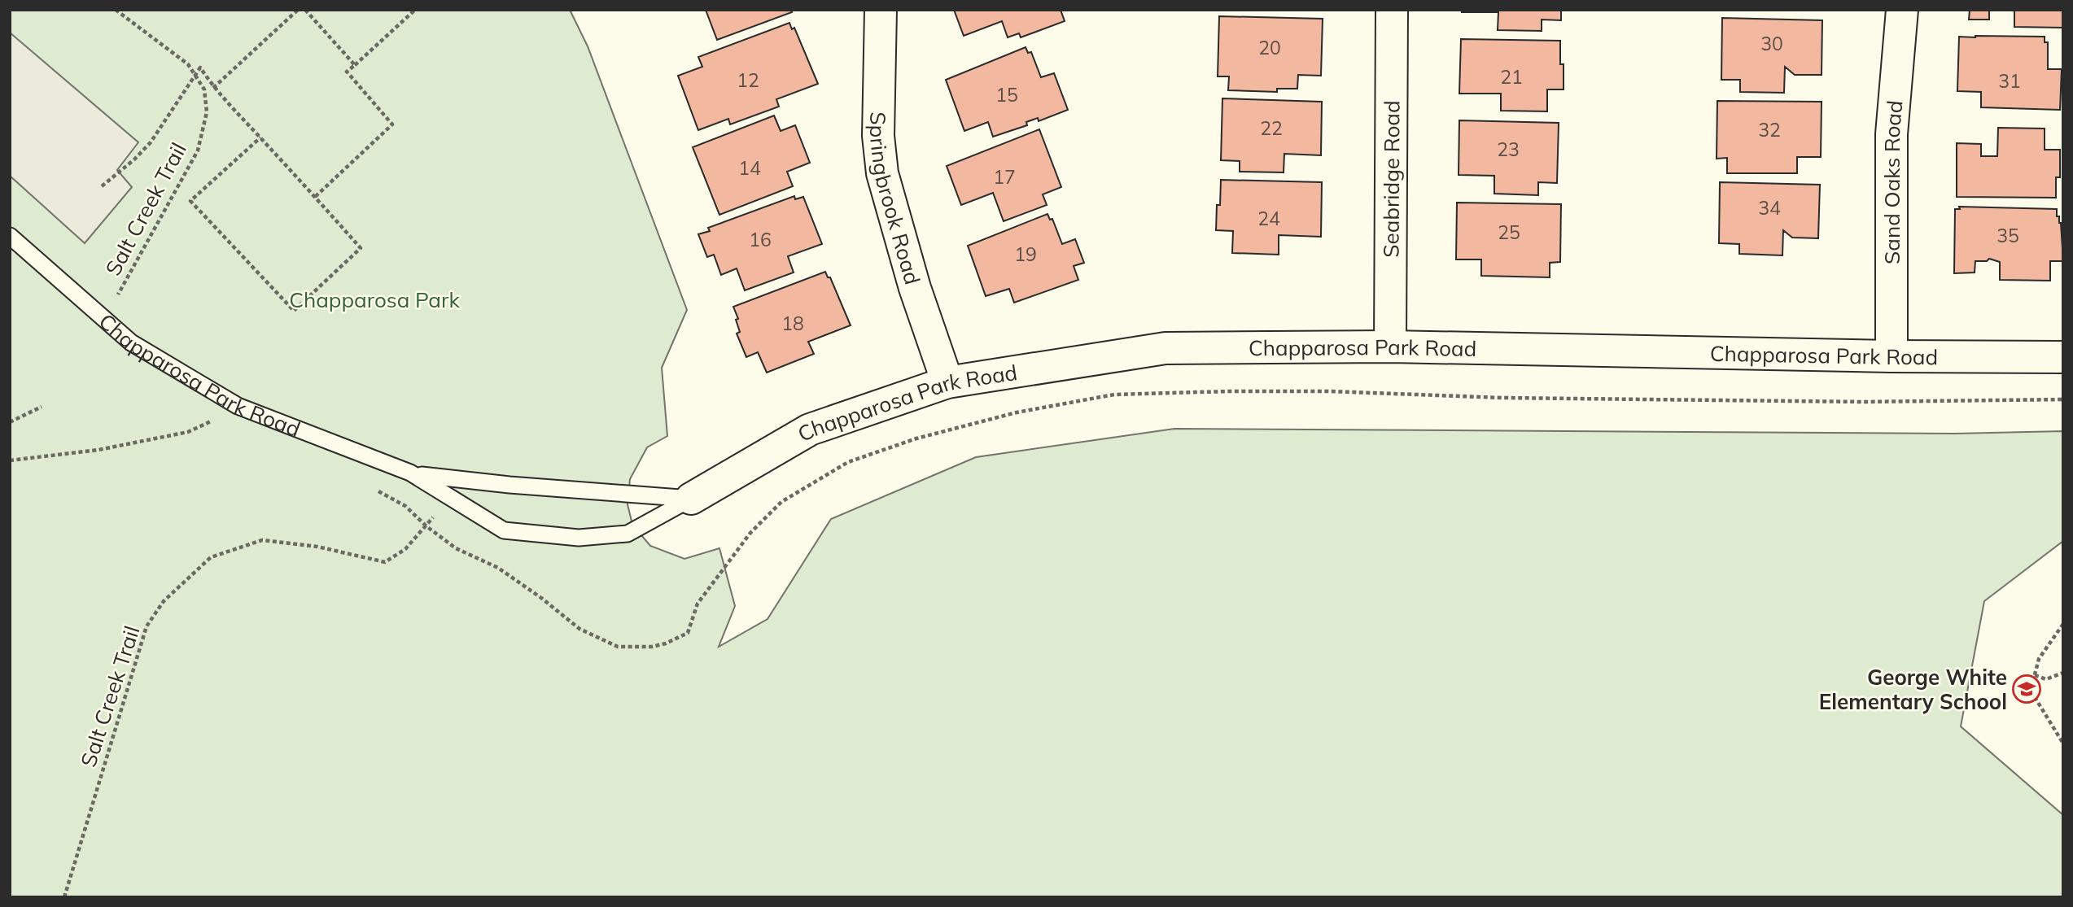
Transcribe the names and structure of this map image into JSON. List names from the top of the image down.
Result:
{
  "streets": {
    "street": [
      "Seabridge Road",
      "Sand Oaks Road",
      "Springbrook Road",
      "Chapparosa Park Road"
    ],
    "path": ["Salt Creek Trail"]
  },
  "crossings": [
    ["Seabridge Road", "Chapparosa Park Road"],
    ["Sand Oaks Road", "Chapparosa Park Road"],
    ["Springbrook Road", "Chapparosa Park Road"]
  ],
  "parks": ["Chapparosa Park"],
  "places": {
    "school or university": ["George White Elementary School"]
  },
  "house_numbers": [
    "30",
    "20",
    "21",
    "12",
    "31",
    "15",
    "22",
    "32",
    "23",
    "14",
    "17",
    "34",
    "24",
    "25",
    "35",
    "16",
    "19",
    "18"
  ]
}
